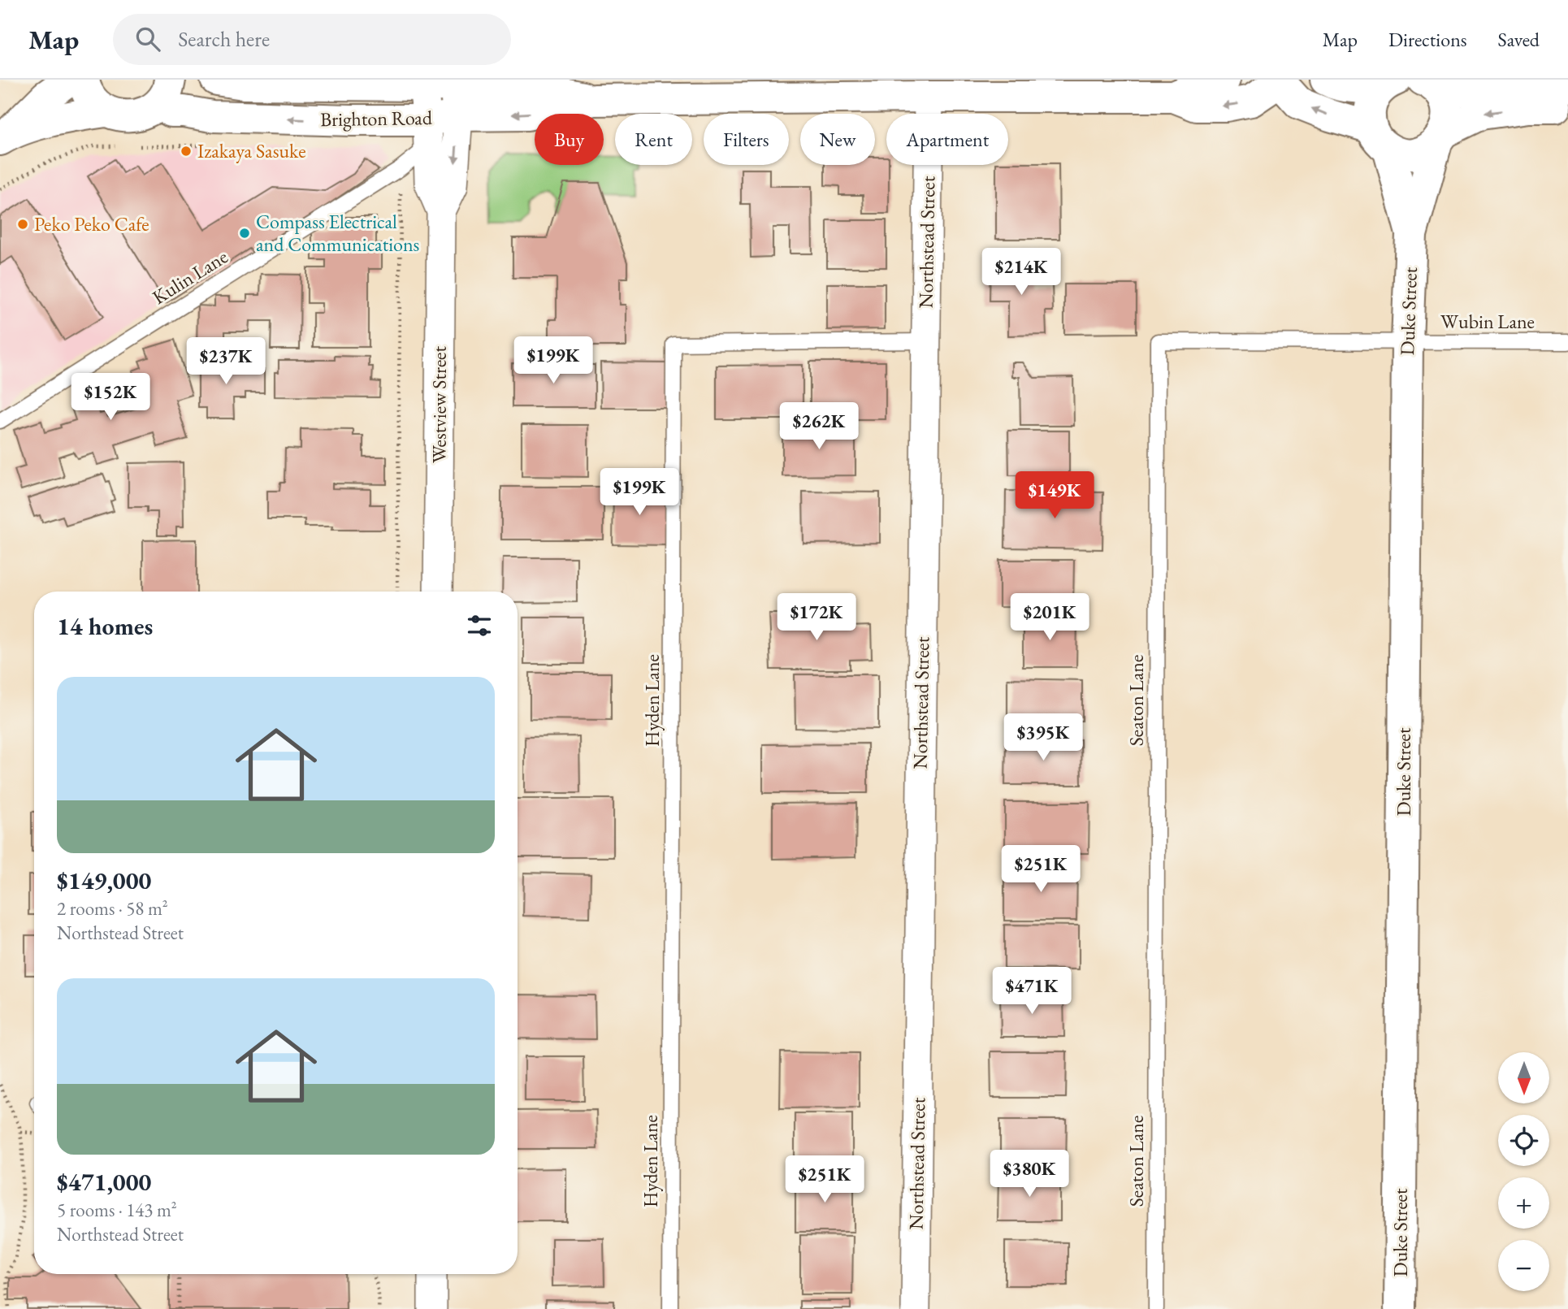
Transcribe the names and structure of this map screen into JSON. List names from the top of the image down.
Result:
{
  "streets": {
    "street": [
      "Brighton Road",
      "Northstead Street",
      "Duke Street",
      "Westview Street"
    ],
    "lane": [
      "Kulin Lane",
      "Wubin Lane",
      "Hyden Lane",
      "Seaton Lane"
    ]
  },
  "crossings": [
    ["Brighton Road", "Northstead Street"],
    ["Brighton Road", "Kulin Lane"],
    ["Brighton Road", "Duke Street"],
    ["Brighton Road", "Westview Street"],
    ["Northstead Street", "Hyden Lane"],
    ["Kulin Lane", "Westview Street"],
    ["Duke Street", "Wubin Lane"],
    ["Duke Street", "Seaton Lane"],
    ["Wubin Lane", "Seaton Lane"]
  ],
  "places": ["Izakaya Sasuke", "Peko Peko Cafe", "Compass Electrical and Communications"],
  "north": "bottom",
  "page": {
    "header": "Map",
    "search": "Search here",
    "nav": ["Map", "Directions", "Saved"],
    "chip": [
      "Buy",
      "Rent",
      "Filters",
      "New",
      "Apartment"
    ],
    "price": [
      "$214K",
      "$199K",
      "$237K",
      "$152K",
      "$262K",
      "$199K",
      "$149K",
      "$172K",
      "$201K",
      "$395K",
      "$251K",
      "$471K",
      "$380K",
      "$251K"
    ],
    "heading": "14 homes",
    "list": [
      {
        "name": "$149,000",
        "note": "2 rooms · 58 m² · Northstead Street"
      },
      {
        "name": "$471,000",
        "note": "5 rooms · 143 m² · Northstead Street"
      }
    ],
    "map_buttons": ["+", "−"]
  }
}
